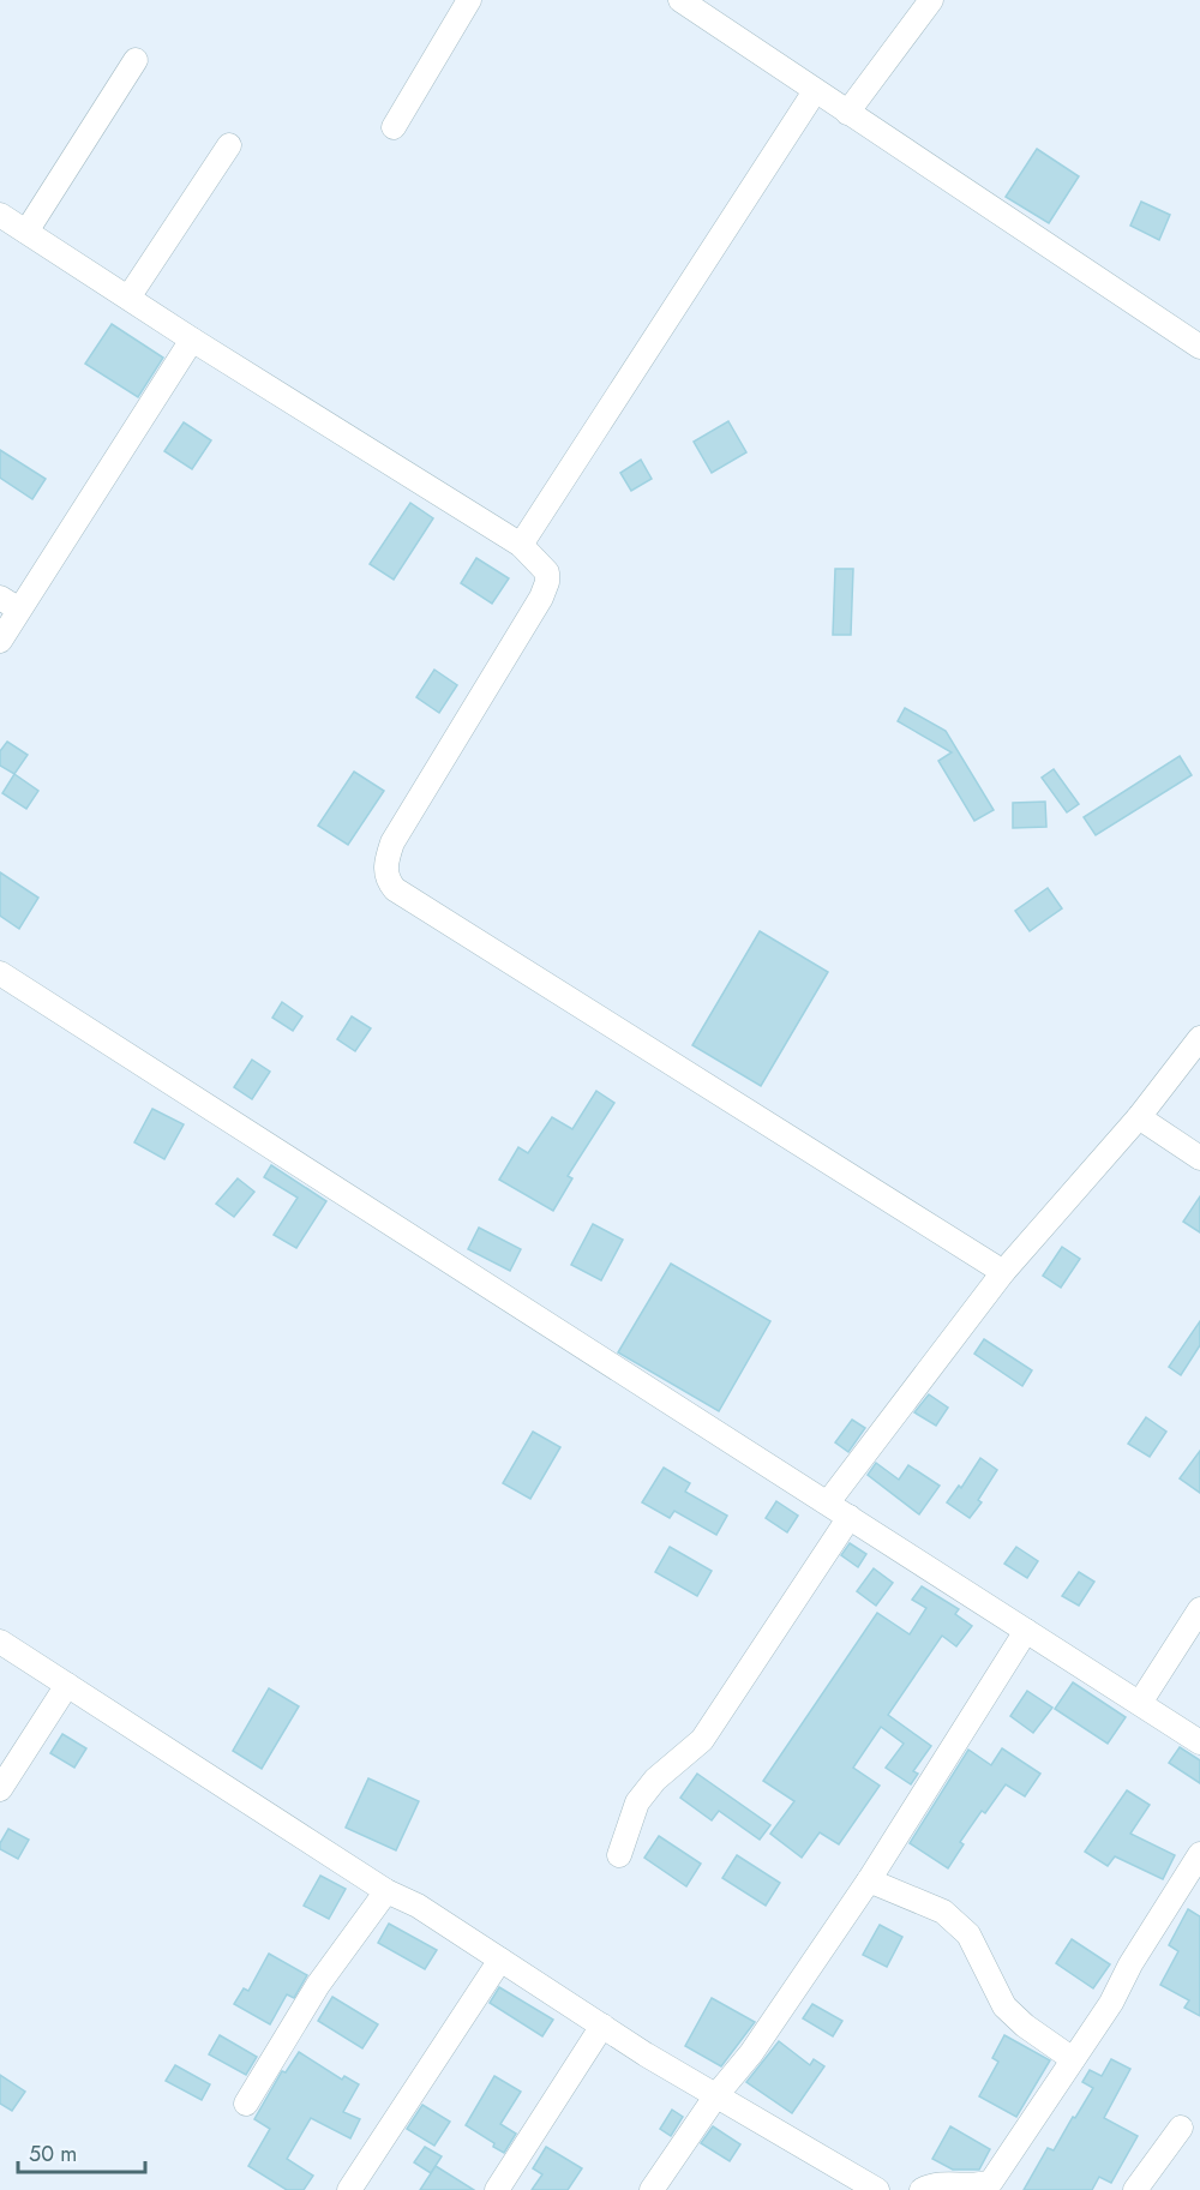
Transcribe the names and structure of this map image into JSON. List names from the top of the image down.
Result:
{
  "scale_bar": "50 m"
}
